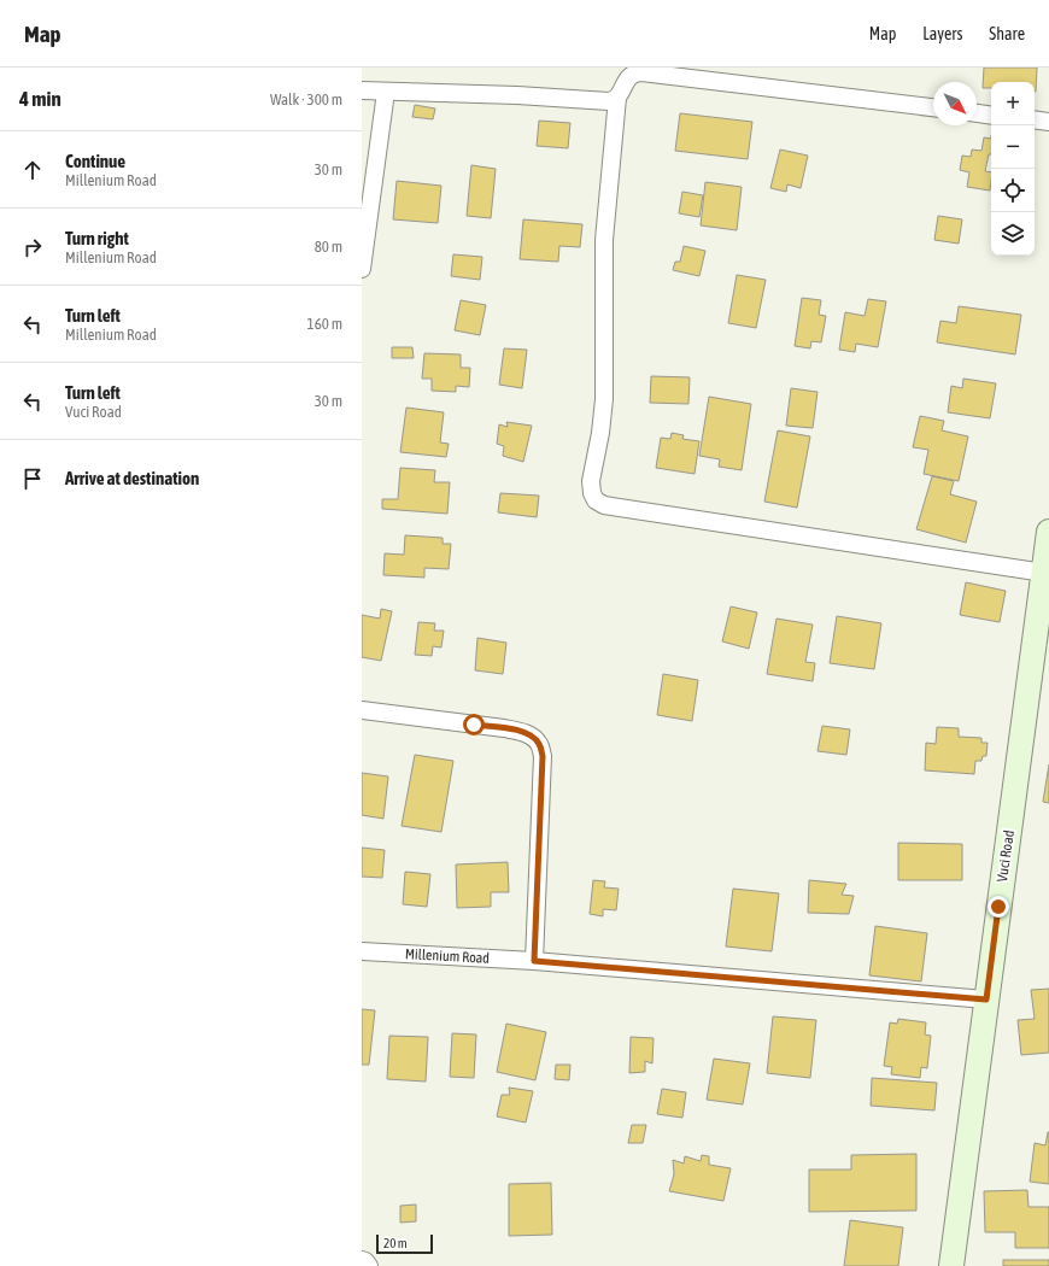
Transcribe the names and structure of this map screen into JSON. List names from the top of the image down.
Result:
{
  "streets": {
    "main road": ["Vuci Road"],
    "street": ["Millenium Road"]
  },
  "crossings": [
    ["Vuci Road", "Millenium Road"]
  ],
  "scale_bar": "20 m",
  "north": "bottom right",
  "page": {
    "header": "Map",
    "nav": ["Map", "Layers", "Share"],
    "heading": ["4 min", "Walk · 300 m"],
    "map_buttons": ["+", "−"],
    "list": [
      ["Continue", "Millenium Road", "30 m"],
      ["Turn right", "Millenium Road", "80 m"],
      ["Turn left", "Millenium Road", "160 m"],
      ["Turn left", "Vuci Road", "30 m"],
      "Arrive at destination"
    ],
    "scale": "20 m"
  }
}
